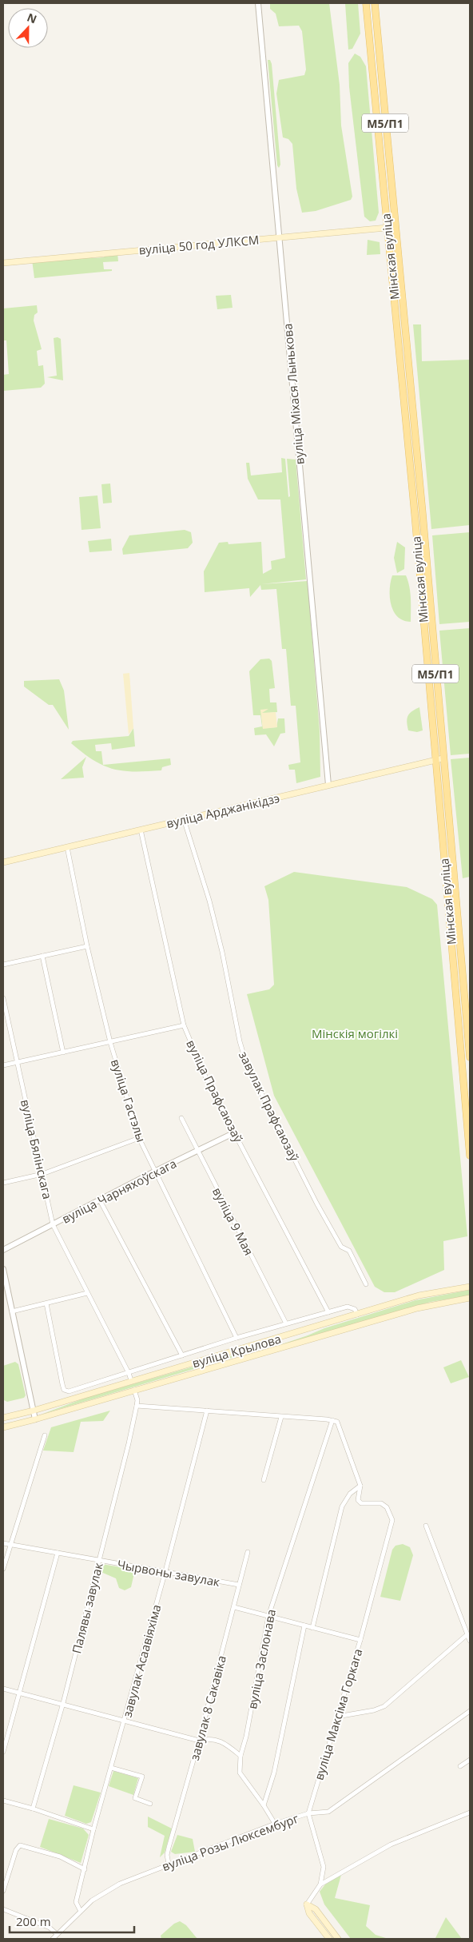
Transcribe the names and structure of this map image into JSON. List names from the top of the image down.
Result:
{
  "streets": {
    "main road": [
      "М5/П1",
      "вуліца 50 год УЛКСМ",
      "Мінская вуліца",
      "вуліца Арджанікідзэ",
      "вуліца Крылова"
    ],
    "street": [
      "вуліца Міхася Лынькова",
      "вуліца Прафсаюзаў",
      "вуліца Гастэлы",
      "завулак Прафсаюзаў",
      "вуліца Бялінскага",
      "вуліца Чарняхоўскага",
      "вуліца 9 Мая",
      "Чырвоны завулак",
      "Палявы завулак",
      "вуліца Заслонава",
      "завулак Асаавіяхіма",
      "завулак 8 Сакавіка",
      "вуліца Максіма Горкага",
      "вуліца Розы Люксембург"
    ]
  },
  "crossings": [
    ["вуліца 50 год УЛКСМ", "Мінская вуліца"],
    ["вуліца 50 год УЛКСМ", "вуліца Міхася Лынькова"],
    ["Мінская вуліца", "вуліца Арджанікідзэ"],
    ["вуліца Міхася Лынькова", "вуліца Арджанікідзэ"],
    ["вуліца Арджанікідзэ", "вуліца Прафсаюзаў"],
    ["вуліца Арджанікідзэ", "вуліца Гастэлы"],
    ["вуліца Арджанікідзэ", "завулак Прафсаюзаў"],
    ["вуліца Прафсаюзаў", "вуліца Чарняхоўскага"],
    ["вуліца Гастэлы", "вуліца Чарняхоўскага"],
    ["вуліца Бялінскага", "вуліца Чарняхоўскага"],
    ["вуліца Бялінскага", "вуліца Крылова"],
    ["вуліца Чарняхоўскага", "вуліца 9 Мая"],
    ["Чырвоны завулак", "Палявы завулак"],
    ["Чырвоны завулак", "завулак Асаавіяхіма"],
    ["Чырвоны завулак", "завулак 8 Сакавіка"],
    ["вуліца Заслонава", "вуліца Розы Люксембург"],
    ["завулак Асаавіяхіма", "вуліца Розы Люксембург"],
    ["завулак 8 Сакавіка", "вуліца Розы Люксембург"],
    ["вуліца Максіма Горкага", "вуліца Розы Люксембург"]
  ],
  "parks": ["Мінскія могілкі"],
  "scale_bar": "200 m",
  "north": "top"
}
